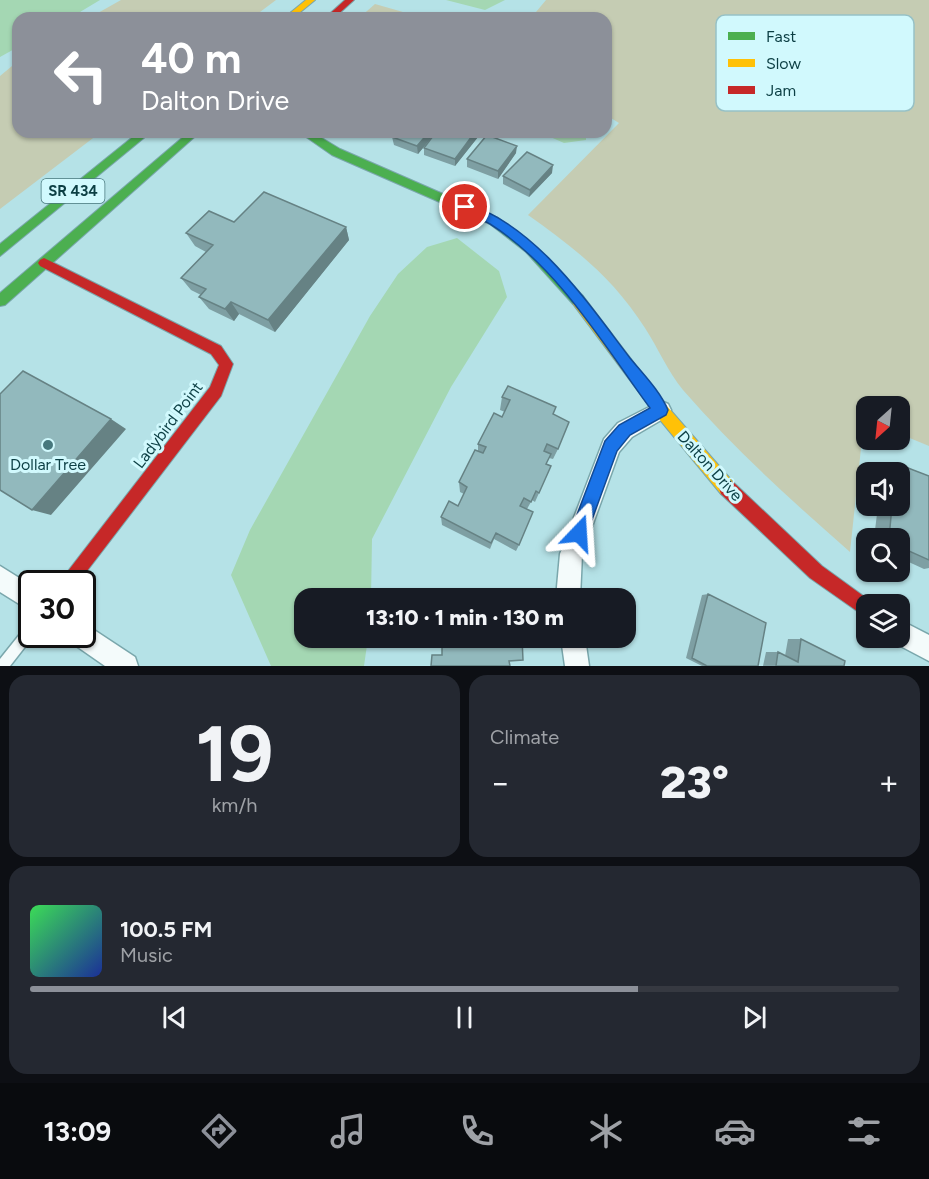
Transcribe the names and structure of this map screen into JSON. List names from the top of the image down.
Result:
{
  "streets": {
    "street": ["SR 434", "Ladybird Point", "Dalton Drive"]
  },
  "crossings": [
    ["SR 434", "Ladybird Point"]
  ],
  "places": ["Dollar Tree"],
  "legend": ["Fast", "Slow", "Jam"],
  "north": "bottom left",
  "page": {
    "turn": ["40 m", "Dalton Drive"],
    "limit": "30",
    "trip": "13:10 · 1 min · 130 m",
    "tile": [
      ["19", "km/h"],
      "Climate"
    ],
    "heat": ["−", "23°", "+"],
    "song": ["100.5 FM", "Music"],
    "tabs": "13:09"
  }
}
